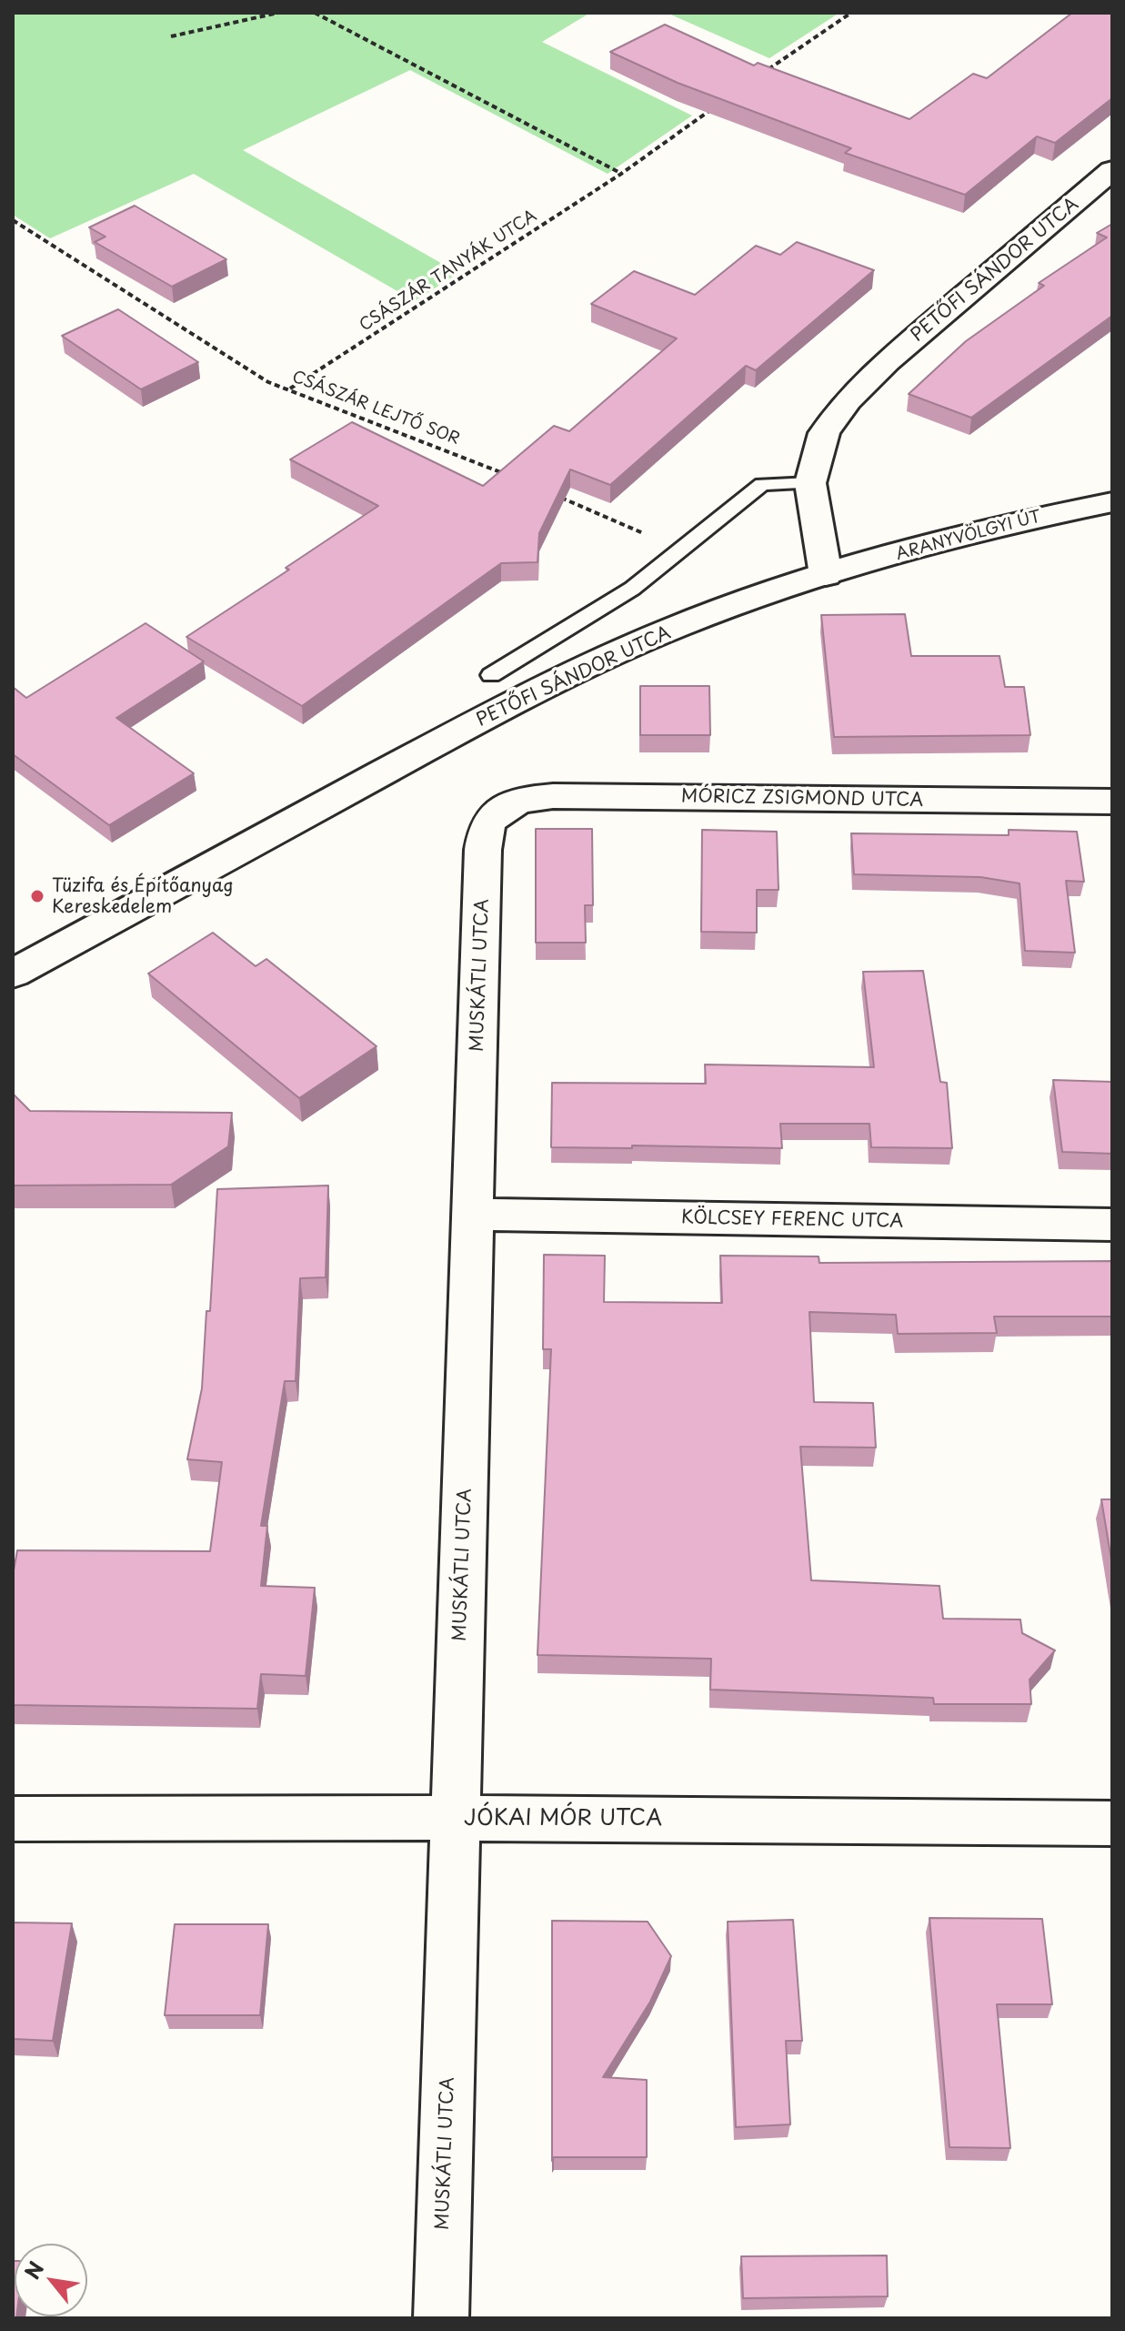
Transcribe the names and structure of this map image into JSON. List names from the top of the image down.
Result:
{
  "streets": {
    "street": [
      "PETŐFI SÁNDOR UTCA",
      "ARANYVÖLGYI ÚT",
      "MÓRICZ ZSIGMOND UTCA",
      "MUSKÁTLI UTCA",
      "KÖLCSEY FERENC UTCA",
      "JÓKAI MÓR UTCA"
    ],
    "path": ["CSÁSZÁR TANYÁK UTCA", "CSÁSZÁR LEJTŐ SOR"]
  },
  "crossings": [
    ["PETŐFI SÁNDOR UTCA", "ARANYVÖLGYI ÚT"],
    ["CSÁSZÁR TANYÁK UTCA", "CSÁSZÁR LEJTŐ SOR"],
    ["MÓRICZ ZSIGMOND UTCA", "MUSKÁTLI UTCA"],
    ["MUSKÁTLI UTCA", "KÖLCSEY FERENC UTCA"],
    ["MUSKÁTLI UTCA", "JÓKAI MÓR UTCA"]
  ],
  "places": ["Tüzifa és Építőanyag Kereskedelem"],
  "north": "top left"
}
